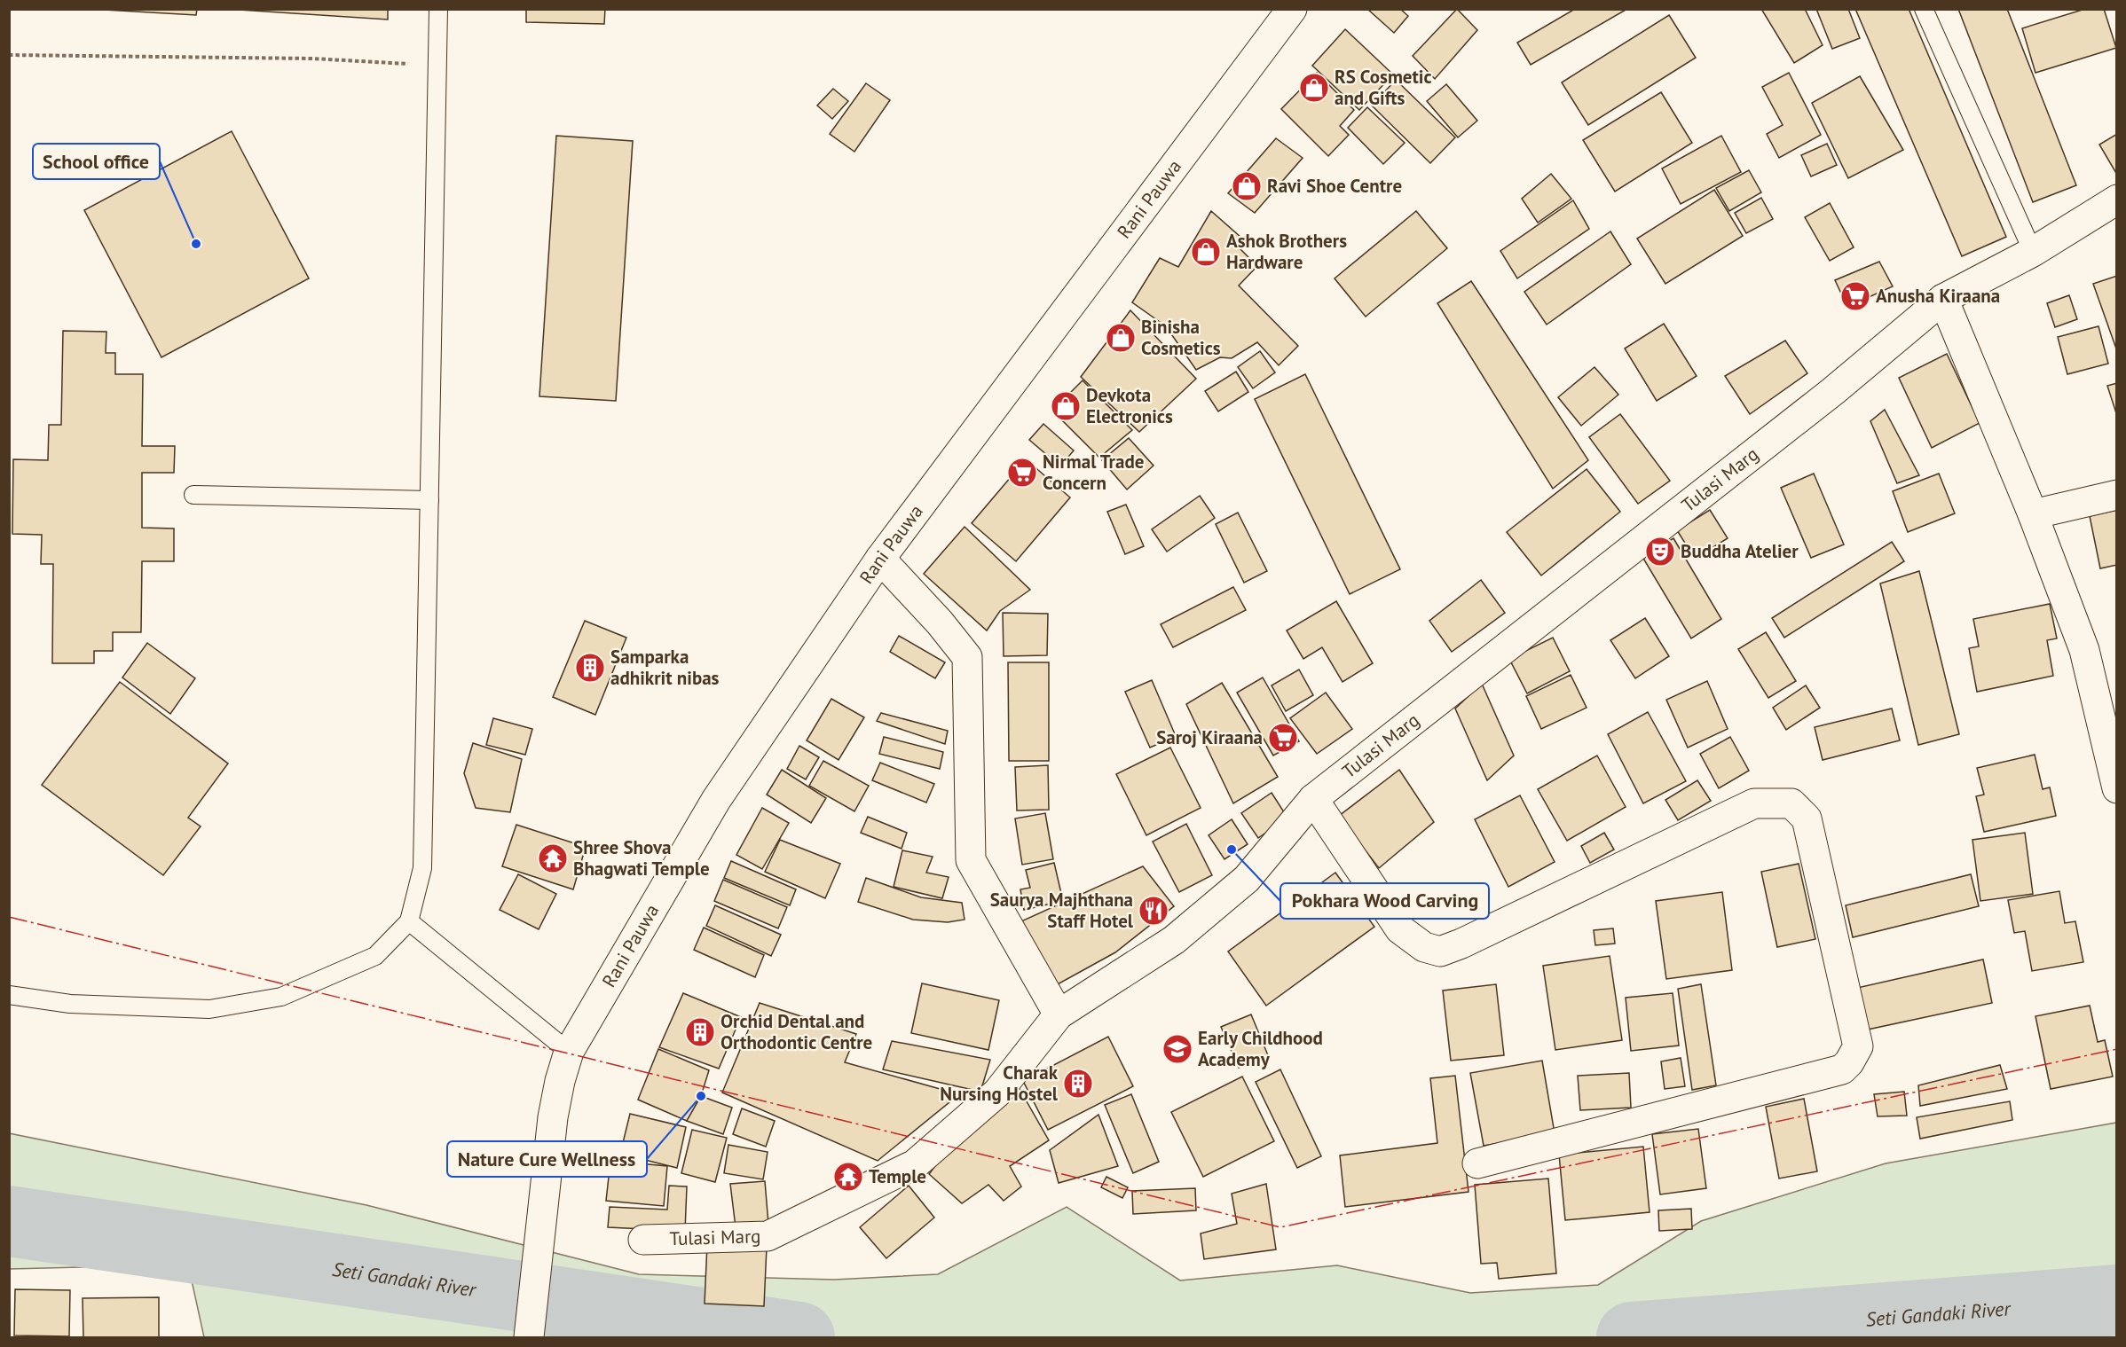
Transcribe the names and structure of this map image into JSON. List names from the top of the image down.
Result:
{
  "streets": {
    "street": ["Rani Pauwa", "Tulasi Marg"]
  },
  "water": ["Seti Gandaki River"],
  "places": {
    "shop": [
      "RS Cosmetic and Gifts",
      "Ravi Shoe Centre",
      "Ashok Brothers Hardware",
      "Binisha Cosmetics",
      "Devkota Electronics"
    ],
    "other": ["School office", "Pokhara Wood Carving", "Nature Cure Wellness"],
    "supermarket": ["Anusha Kiraana", "Nirmal Trade Concern", "Saroj Kiraana"],
    "theatre": ["Buddha Atelier"],
    "building": ["Samparka adhikrit nibas", "Orchid Dental and Orthodontic Centre", "Charak Nursing Hostel"],
    "temple": ["Shree Shova Bhagwati Temple", "Temple"],
    "restaurant": ["Saurya Majhthana Staff Hotel"],
    "school or university": ["Early Childhood Academy"]
  }
}
